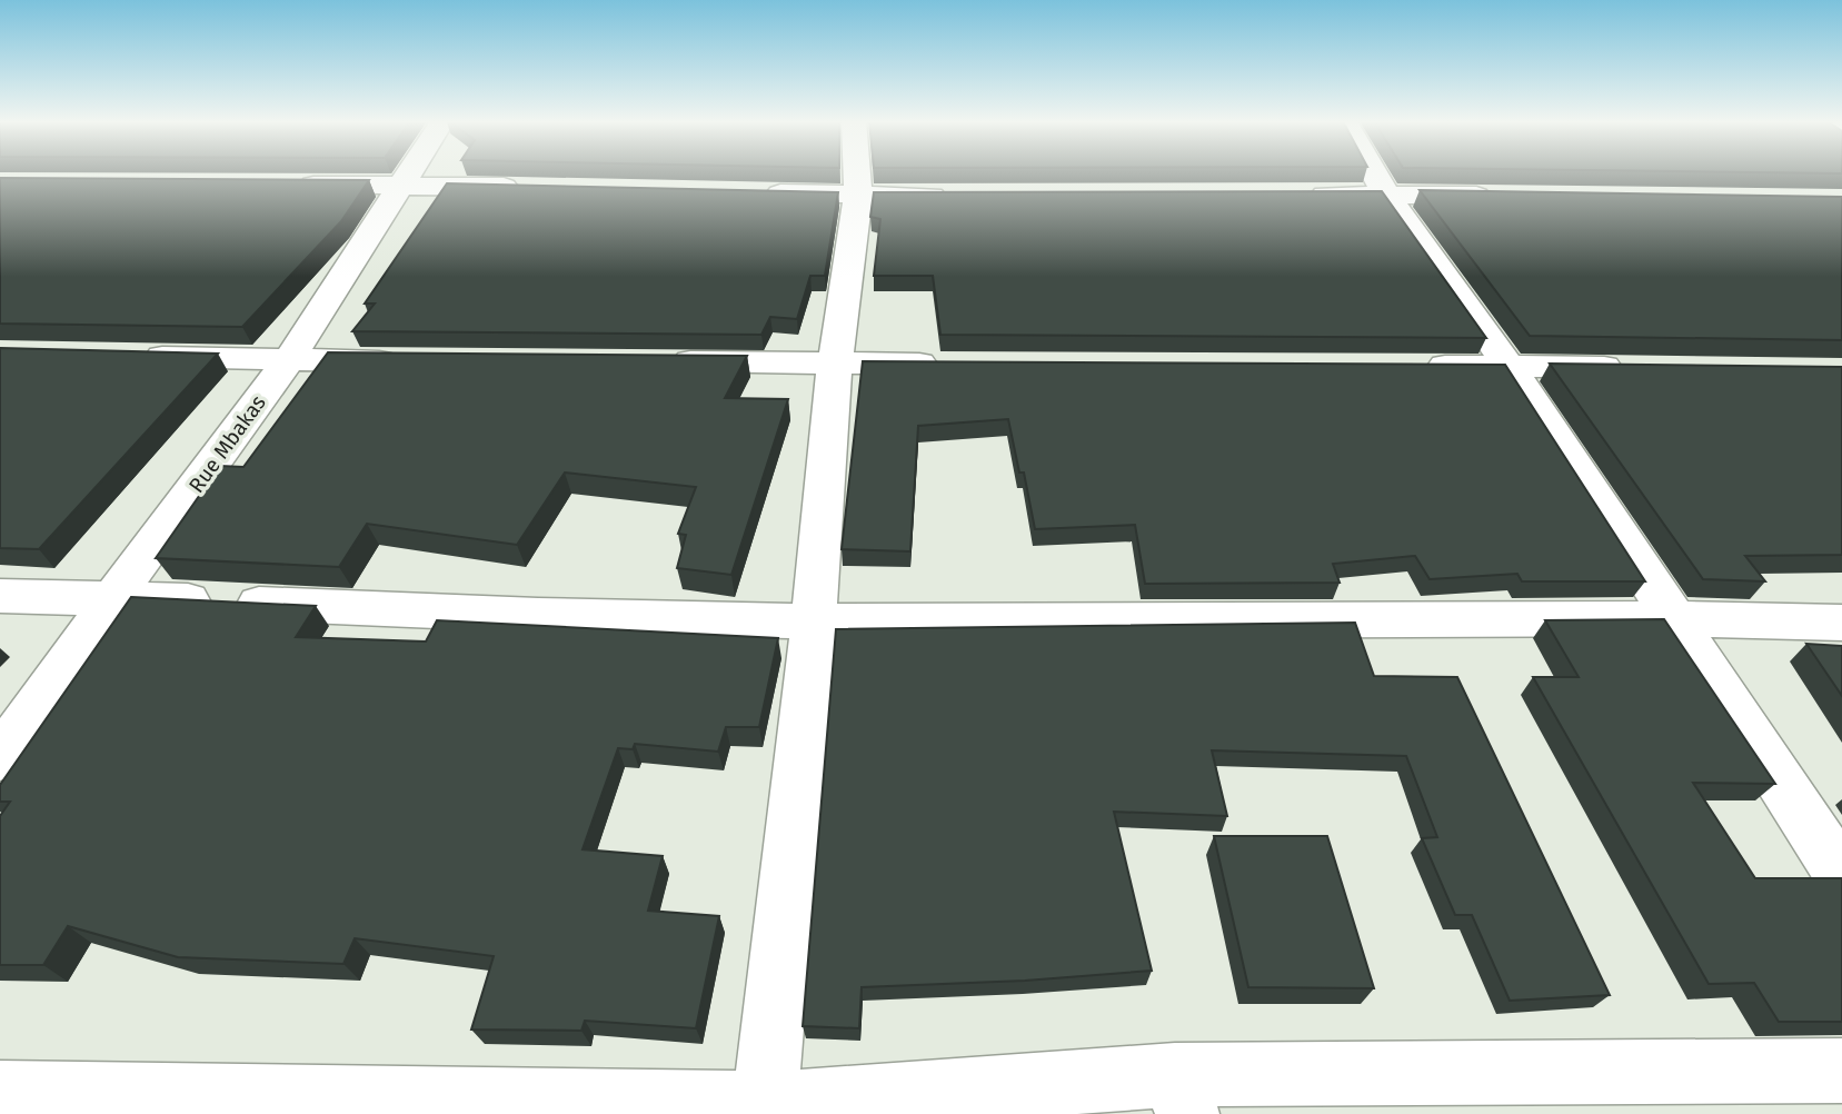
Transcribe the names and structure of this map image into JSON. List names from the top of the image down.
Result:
{
  "streets": {
    "street": ["Rue Mbakas"]
  }
}
